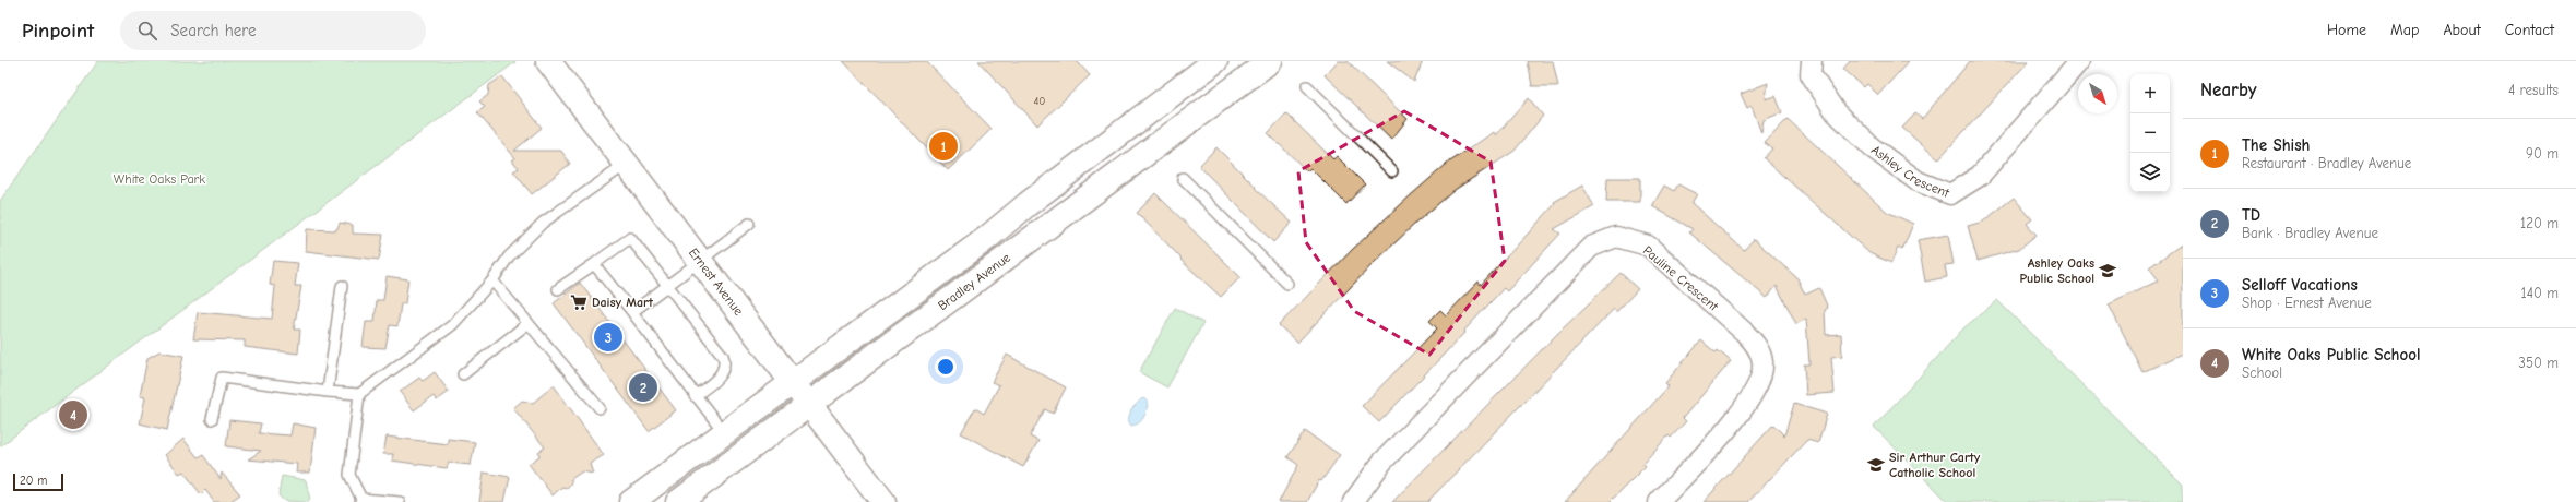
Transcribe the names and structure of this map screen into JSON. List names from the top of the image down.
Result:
{
  "streets": {
    "main road": ["Ernest Avenue", "Bradley Avenue"],
    "street": ["Ashley Crescent", "Pauline Crescent"]
  },
  "crossings": [
    ["Ernest Avenue", "Bradley Avenue"]
  ],
  "parks": ["White Oaks Park"],
  "places": {
    "school or university": ["Ashley Oaks Public School", "Sir Arthur Carty Catholic School"],
    "supermarket": ["Daisy Mart"]
  },
  "house_numbers": ["40"],
  "scale_bar": "20 m",
  "north": "bottom right",
  "page": {
    "header": "Pinpoint",
    "search": "Search here",
    "nav": [
      "Home",
      "Map",
      "About",
      "Contact"
    ],
    "heading": ["Nearby", "4 results"],
    "map_buttons": ["+", "−"],
    "list": [
      {
        "mark": "1",
        "name": "The Shish",
        "note": "Restaurant · Bradley Avenue",
        "value": "90 m"
      },
      {
        "mark": "2",
        "name": "TD",
        "note": "Bank · Bradley Avenue",
        "value": "120 m"
      },
      {
        "mark": "3",
        "name": "Selloff Vacations",
        "note": "Shop · Ernest Avenue",
        "value": "140 m"
      },
      {
        "mark": "4",
        "name": "White Oaks Public School",
        "note": "School",
        "value": "350 m"
      }
    ],
    "pins": [
      "1",
      "3",
      "2",
      "4"
    ],
    "scale": "20 m"
  }
}
